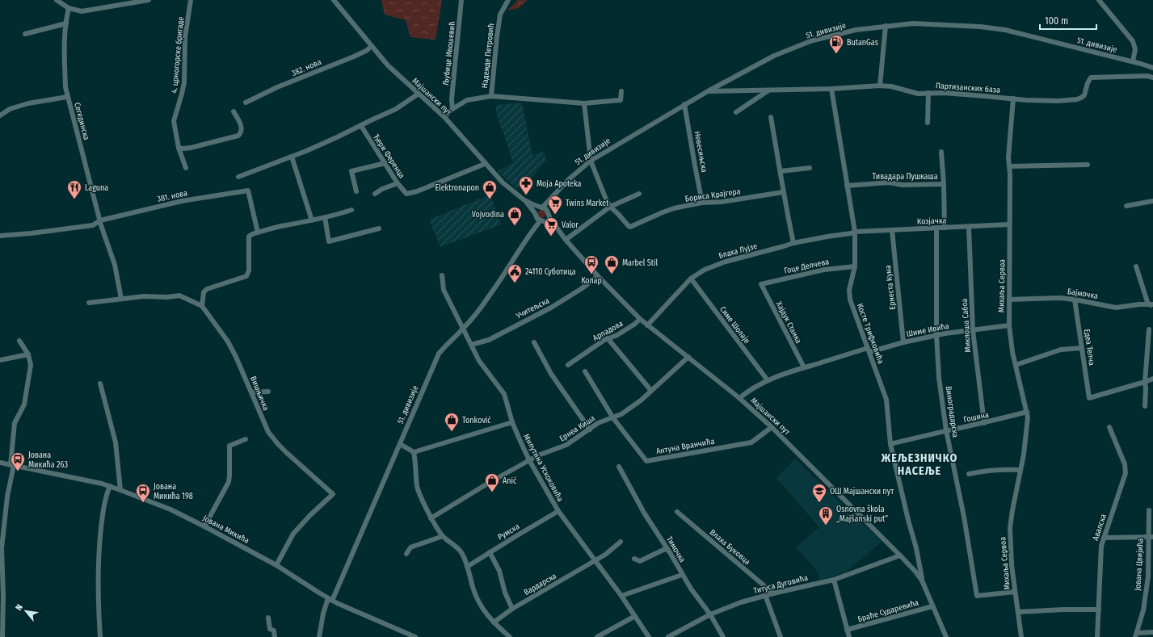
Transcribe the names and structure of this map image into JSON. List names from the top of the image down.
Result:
{
  "streets": {
    "street": [
      "51. дивизије",
      "Љубице Ивошевић",
      "4. црногорске бригаде",
      "Надежде Петровић",
      "382. нова",
      "Партизанских база",
      "Мајшански пут",
      "Сегединска",
      "Невесињска",
      "Ђери Ференца",
      "Тивадара Пушкаша",
      "Бориса Крајгера",
      "381. нова",
      "Козјачка",
      "Блаха Лујзе",
      "Гоце Делчева",
      "Михаља Сервоа",
      "Ернеста Куна",
      "Бајмочка",
      "Учитељска",
      "Хајдук Станка",
      "Симе Шолаје",
      "Миклоша Сабоа",
      "Шиме Ивића",
      "Арпадова",
      "Косте Трифковића",
      "Едеа Телча",
      "Вишњичка",
      "Виноградарска",
      "Гошина",
      "Ернеа Киша",
      "Антуна Вранчића",
      "Милутина Ускоковића",
      "Авалска",
      "Јована Микића",
      "Румска",
      "Влаха Буковца",
      "Тимочка",
      "Јована Цвијића",
      "Вардарска",
      "Титуса Дуговића",
      "Браће Сударевића"
    ]
  },
  "crossings": [
    ["51. дивизије", "Партизанских база"],
    ["51. дивизије", "Мајшански пут"],
    ["51. дивизије", "Невесињска"],
    ["51. дивизије", "Бориса Крајгера"],
    ["51. дивизије", "Милутина Ускоковића"],
    ["51. дивизије", "Јована Микића"],
    ["Љубице Ивошевић", "Надежде Петровић"],
    ["Надежде Петровић", "Мајшански пут"],
    ["382. нова", "Мајшански пут"],
    ["Партизанских база", "Михаља Сервоа"],
    ["Партизанских база", "Косте Трифковића"],
    ["Мајшански пут", "Ђери Ференца"],
    ["Мајшански пут", "Блаха Лујзе"],
    ["Мајшански пут", "Учитељска"],
    ["Мајшански пут", "Шиме Ивића"],
    ["Мајшански пут", "Арпадова"],
    ["Мајшански пут", "Косте Трифковића"],
    ["Мајшански пут", "Ернеа Киша"],
    ["Мајшански пут", "Антуна Вранчића"],
    ["Мајшански пут", "Титуса Дуговића"],
    ["Мајшански пут", "Браће Сударевића"],
    ["Сегединска", "381. нова"],
    ["Сегединска", "Вишњичка"],
    ["Невесињска", "Бориса Крајгера"],
    ["Тивадара Пушкаша", "Косте Трифковића"],
    ["Козјачка", "Блаха Лујзе"],
    ["Козјачка", "Михаља Сервоа"],
    ["Козјачка", "Ернеста Куна"],
    ["Козјачка", "Миклоша Сабоа"],
    ["Козјачка", "Косте Трифковића"],
    ["Козјачка", "Виноградарска"],
    ["Блаха Лујзе", "Симе Шолаје"],
    ["Блаха Лујзе", "Косте Трифковића"],
    ["Гоце Делчева", "Хајдук Станка"],
    ["Гоце Делчева", "Косте Трифковића"],
    ["Михаља Сервоа", "Бајмочка"],
    ["Михаља Сервоа", "Шиме Ивића"],
    ["Михаља Сервоа", "Виноградарска"],
    ["Михаља Сервоа", "Гошина"],
    ["Ернеста Куна", "Шиме Ивића"],
    ["Бајмочка", "Едеа Телча"],
    ["Учитељска", "Милутина Ускоковића"],
    ["Хајдук Станка", "Шиме Ивића"],
    ["Симе Шолаје", "Шиме Ивића"],
    ["Миклоша Сабоа", "Шиме Ивића"],
    ["Миклоша Сабоа", "Гошина"],
    ["Шиме Ивића", "Косте Трифковића"],
    ["Шиме Ивића", "Виноградарска"],
    ["Косте Трифковића", "Гошина"],
    ["Вишњичка", "Јована Микића"],
    ["Виноградарска", "Гошина"],
    ["Ернеа Киша", "Антуна Вранчића"],
    ["Ернеа Киша", "Милутина Ускоковића"],
    ["Милутина Ускоковића", "Румска"],
    ["Милутина Ускоковића", "Вардарска"],
    ["Влаха Буковца", "Титуса Дуговића"],
    ["Тимочка", "Титуса Дуговића"]
  ],
  "districts": ["ЖЕЉЕЗНИЧКО НАСЕЉЕ"],
  "places": {
    "fuel station": ["ButanGas"],
    "pharmacy": ["Moja Apoteka"],
    "restaurant": ["Laguna"],
    "shop": [
      "Elektronapon",
      "Vojvodina",
      "Marbel Stil",
      "Tonković",
      "Anić"
    ],
    "supermarket": ["Twins Market", "Valor"],
    "bus stop": ["Колар", "Јована Микића 263", "Јована Микића 198"],
    "public building": ["24110 Суботица"],
    "school or university": ["ОШ Мајшански пут"],
    "building": ["Osnovna škola „Majšanski put”"]
  },
  "scale_bar": "100 m",
  "north": "top left"
}
